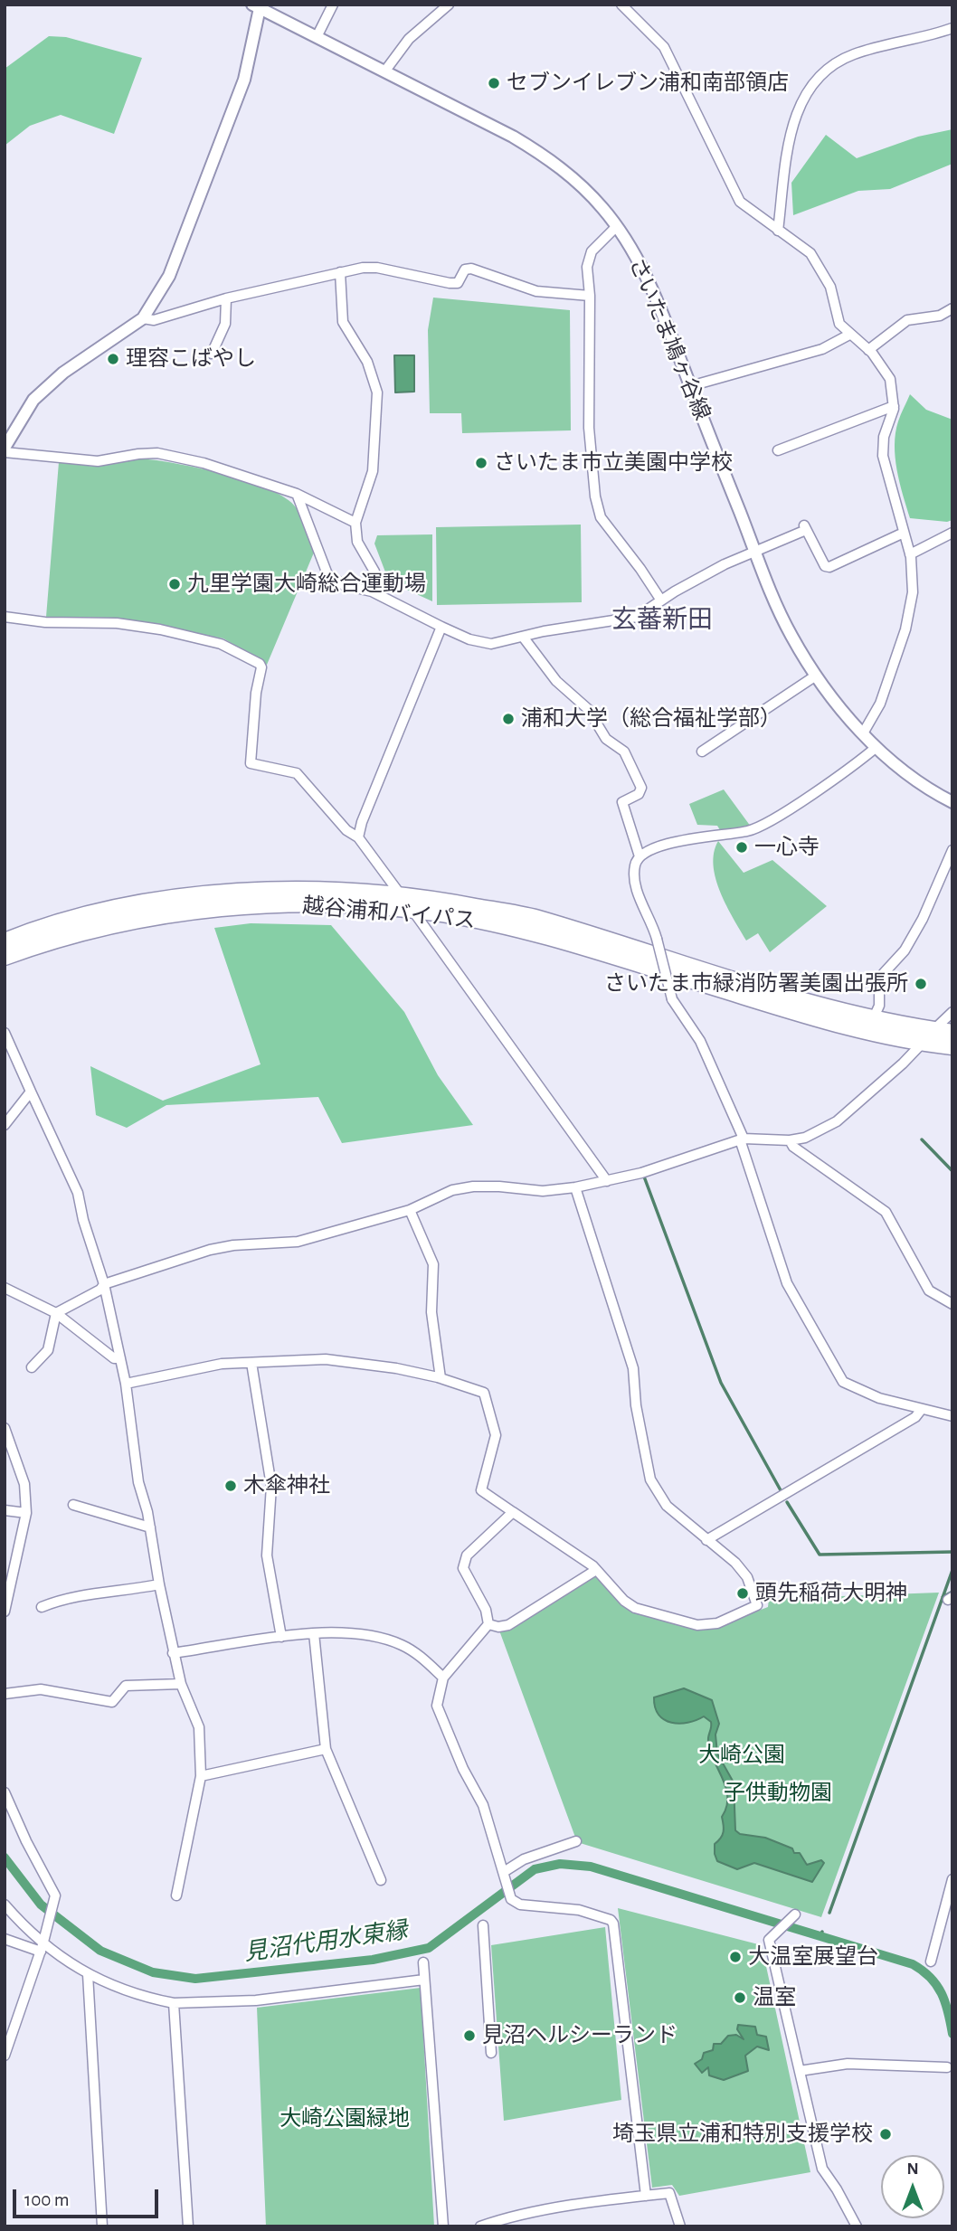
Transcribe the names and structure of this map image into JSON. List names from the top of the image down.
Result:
{
  "streets": {
    "highway": ["越谷浦和バイパス"],
    "main road": ["さいたま鳩ヶ谷線"]
  },
  "districts": ["玄蕃新田"],
  "water": ["見沼代用水東縁"],
  "parks": ["大崎公園", "子供動物園", "大崎公園緑地"],
  "places": [
    "セブンイレブン浦和南部領店",
    "理容こばやし",
    "さいたま市立美園中学校",
    "九里学園大崎総合運動場",
    "浦和大学（総合福祉学部）",
    "一心寺",
    "さいたま市緑消防署美園出張所",
    "木傘神社",
    "頭先稲荷大明神",
    "大温室展望台",
    "温室",
    "見沼ヘルシーランド",
    "埼玉県立浦和特別支援学校"
  ],
  "scale_bar": "100 m",
  "north": "top"
}
